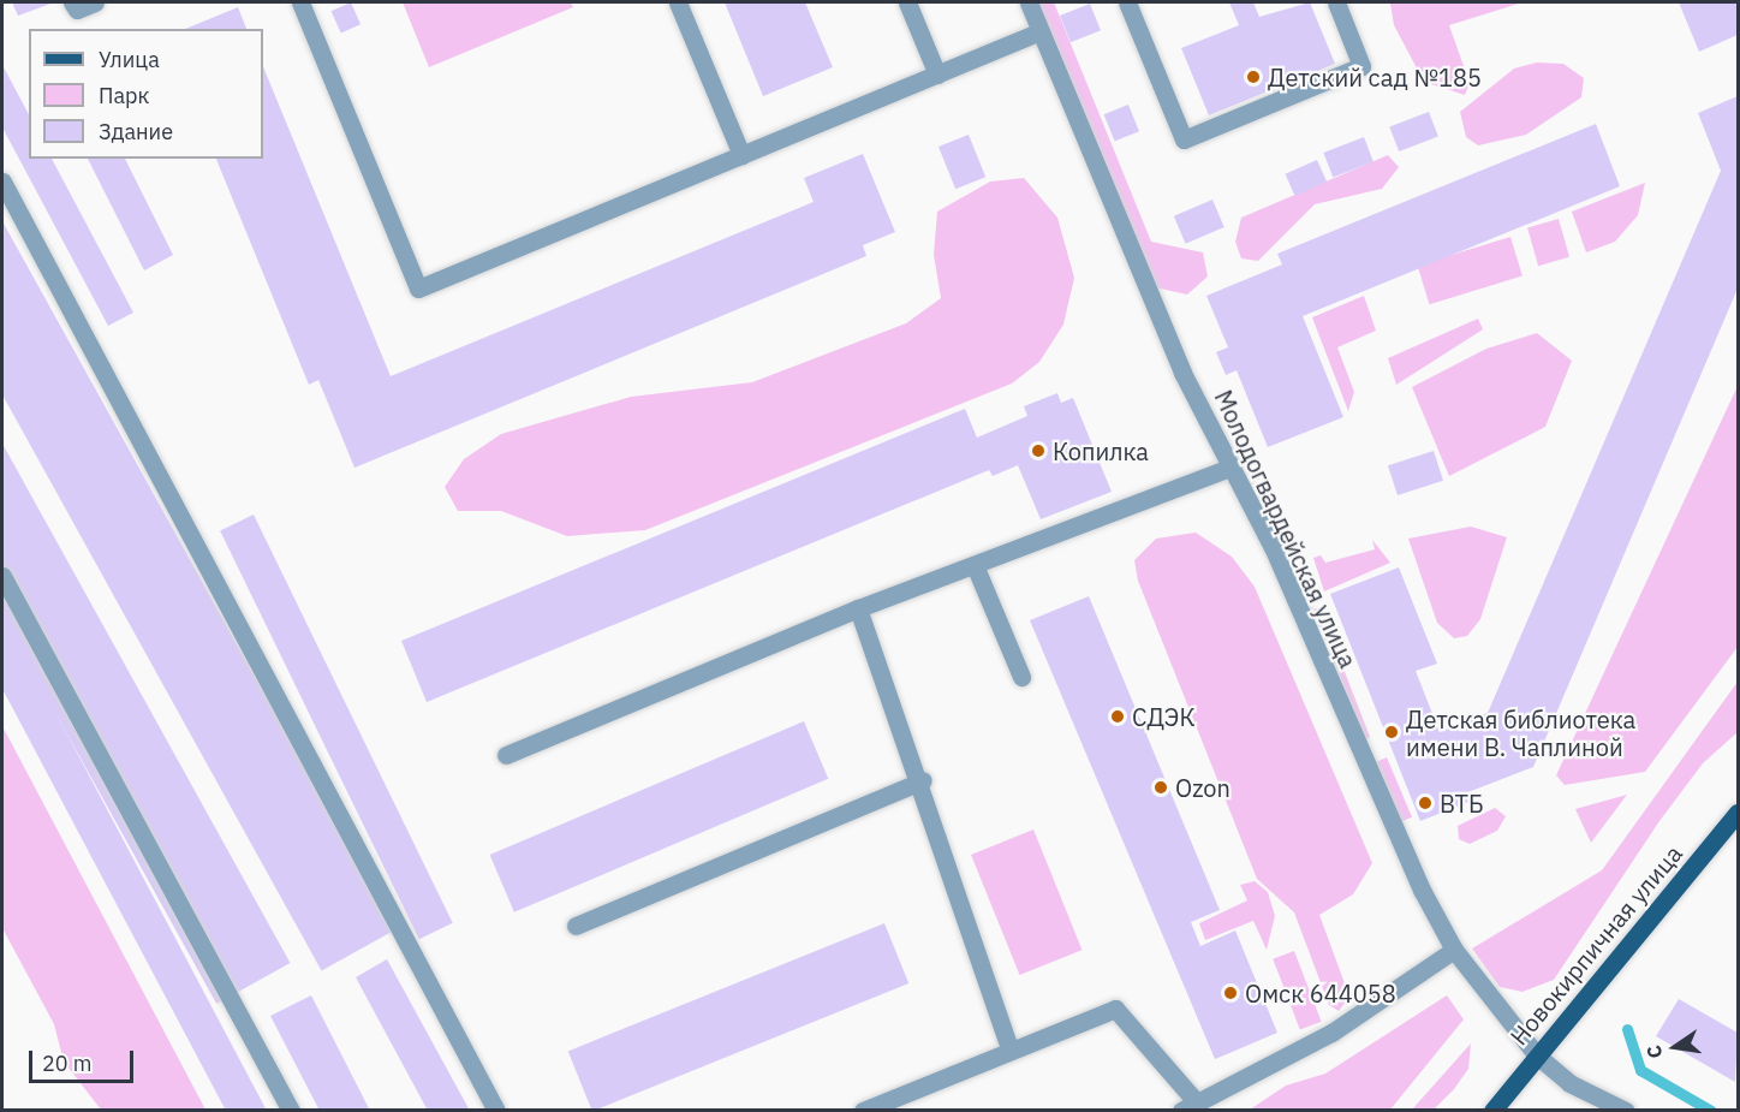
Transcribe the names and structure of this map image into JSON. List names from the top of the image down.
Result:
{
  "streets": {
    "main road": ["Новокирпичная улица"],
    "street": ["Молодогвардейская улица"]
  },
  "crossings": [
    ["Молодогвардейская улица", "Новокирпичная улица"]
  ],
  "places": [
    "Детский сад №185",
    "Копилка",
    "СДЭК",
    "Детская библиотека имени В. Чаплиной",
    "Ozon",
    "ВТБ",
    "Омск 644058"
  ],
  "legend": ["Улица", "Парк", "Здание"],
  "scale_bar": "20 m",
  "north": "left"
}
